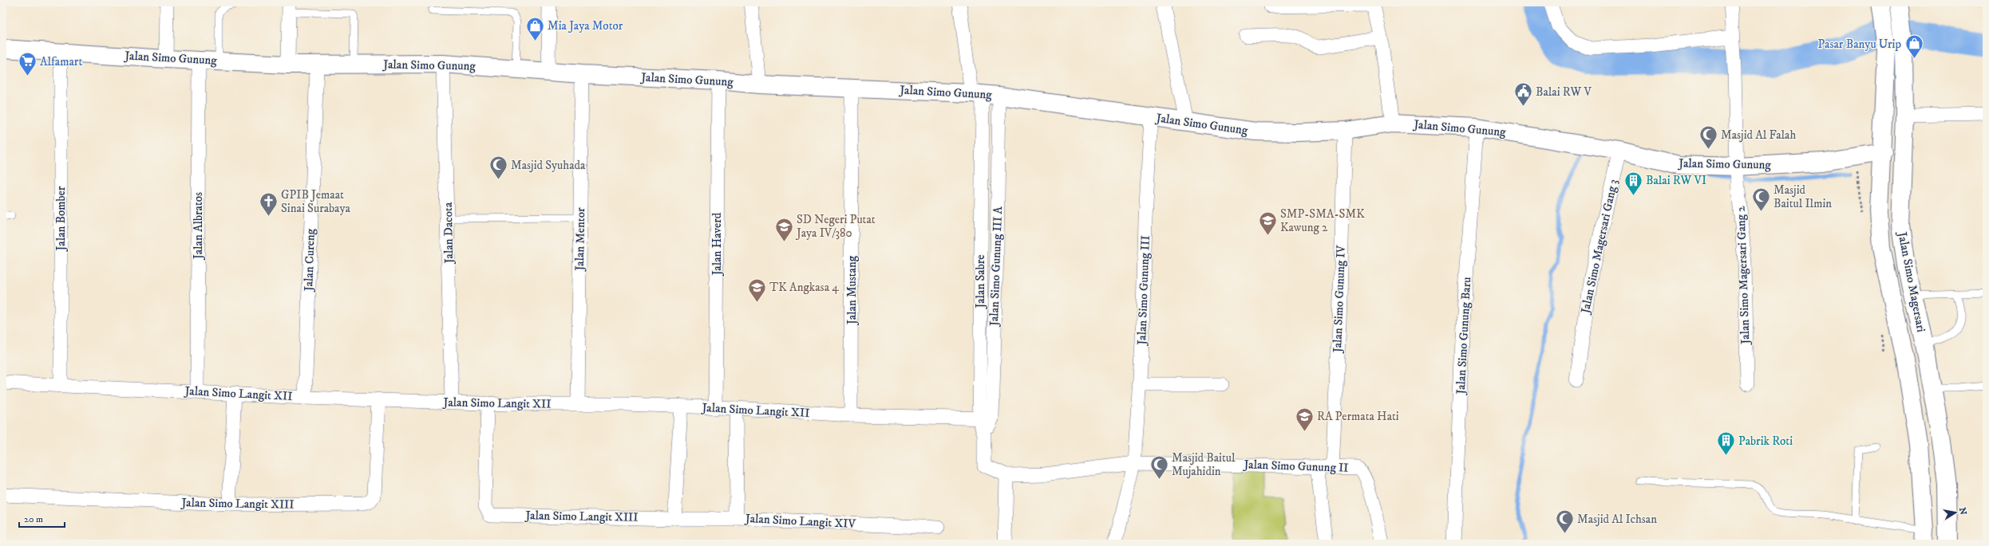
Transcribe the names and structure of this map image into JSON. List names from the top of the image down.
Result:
{
  "streets": {
    "main road": ["Jalan Simo Gunung", "Jalan Simo Magersari"],
    "street": [
      "Jalan Bomber",
      "Jalan Albratos",
      "Jalan Dacota",
      "Jalan Mentor",
      "Jalan Haverd",
      "Jalan Simo Magersari Gang 3",
      "Jalan Cureng",
      "Jalan Simo Gunung III A",
      "Jalan Simo Magersari Gang 2",
      "Jalan Sabre",
      "Jalan Mustang",
      "Jalan Simo Gunung III",
      "Jalan Simo Gunung IV",
      "Jalan Simo Gunung Baru",
      "Jalan Simo Langit XII",
      "Jalan Simo Gunung II",
      "Jalan Simo Langit XIII",
      "Jalan Simo Langit XIV"
    ]
  },
  "crossings": [
    ["Jalan Simo Gunung", "Jalan Bomber"],
    ["Jalan Simo Gunung", "Jalan Albratos"],
    ["Jalan Simo Gunung", "Jalan Dacota"],
    ["Jalan Simo Gunung", "Jalan Mentor"],
    ["Jalan Simo Gunung", "Jalan Haverd"],
    ["Jalan Simo Gunung", "Jalan Simo Magersari Gang 3"],
    ["Jalan Simo Gunung", "Jalan Cureng"],
    ["Jalan Simo Gunung", "Jalan Simo Gunung III A"],
    ["Jalan Simo Gunung", "Jalan Simo Magersari Gang 2"],
    ["Jalan Simo Gunung", "Jalan Sabre"],
    ["Jalan Simo Gunung", "Jalan Simo Magersari"],
    ["Jalan Simo Gunung", "Jalan Mustang"],
    ["Jalan Simo Gunung", "Jalan Simo Gunung III"],
    ["Jalan Simo Gunung", "Jalan Simo Gunung IV"],
    ["Jalan Simo Gunung", "Jalan Simo Gunung Baru"],
    ["Jalan Bomber", "Jalan Simo Langit XII"],
    ["Jalan Albratos", "Jalan Simo Langit XII"],
    ["Jalan Dacota", "Jalan Simo Langit XII"],
    ["Jalan Mentor", "Jalan Simo Langit XII"],
    ["Jalan Haverd", "Jalan Simo Langit XII"],
    ["Jalan Cureng", "Jalan Simo Langit XII"],
    ["Jalan Simo Gunung III A", "Jalan Sabre"],
    ["Jalan Simo Gunung III A", "Jalan Simo Langit XII"],
    ["Jalan Sabre", "Jalan Simo Langit XII"],
    ["Jalan Sabre", "Jalan Simo Gunung II"],
    ["Jalan Mustang", "Jalan Simo Langit XII"],
    ["Jalan Simo Gunung III", "Jalan Simo Gunung II"],
    ["Jalan Simo Gunung IV", "Jalan Simo Gunung II"],
    ["Jalan Simo Langit XII", "Jalan Simo Langit XIII"],
    ["Jalan Simo Langit XII", "Jalan Simo Langit XIV"]
  ],
  "places": {
    "shop": ["Mia Jaya Motor", "Pasar Banyu Urip"],
    "supermarket": ["Alfamart"],
    "public building": ["Balai RW V"],
    "mosque": [
      "Masjid Al Falah",
      "Masjid Syuhada",
      "Masjid Baitul Ilmin",
      "Masjid Baitul Mujahidin",
      "Masjid Al Ichsan"
    ],
    "building": ["Balai RW VI", "Pabrik Roti"],
    "church": ["GPIB Jemaat Sinai Surabaya"],
    "school or university": [
      "SMP-SMA-SMK Kawung 2",
      "SD Negeri Putat Jaya IV/380",
      "TK Angkasa 4",
      "RA Permata Hati"
    ]
  },
  "scale_bar": "20 m",
  "north": "right"
}
